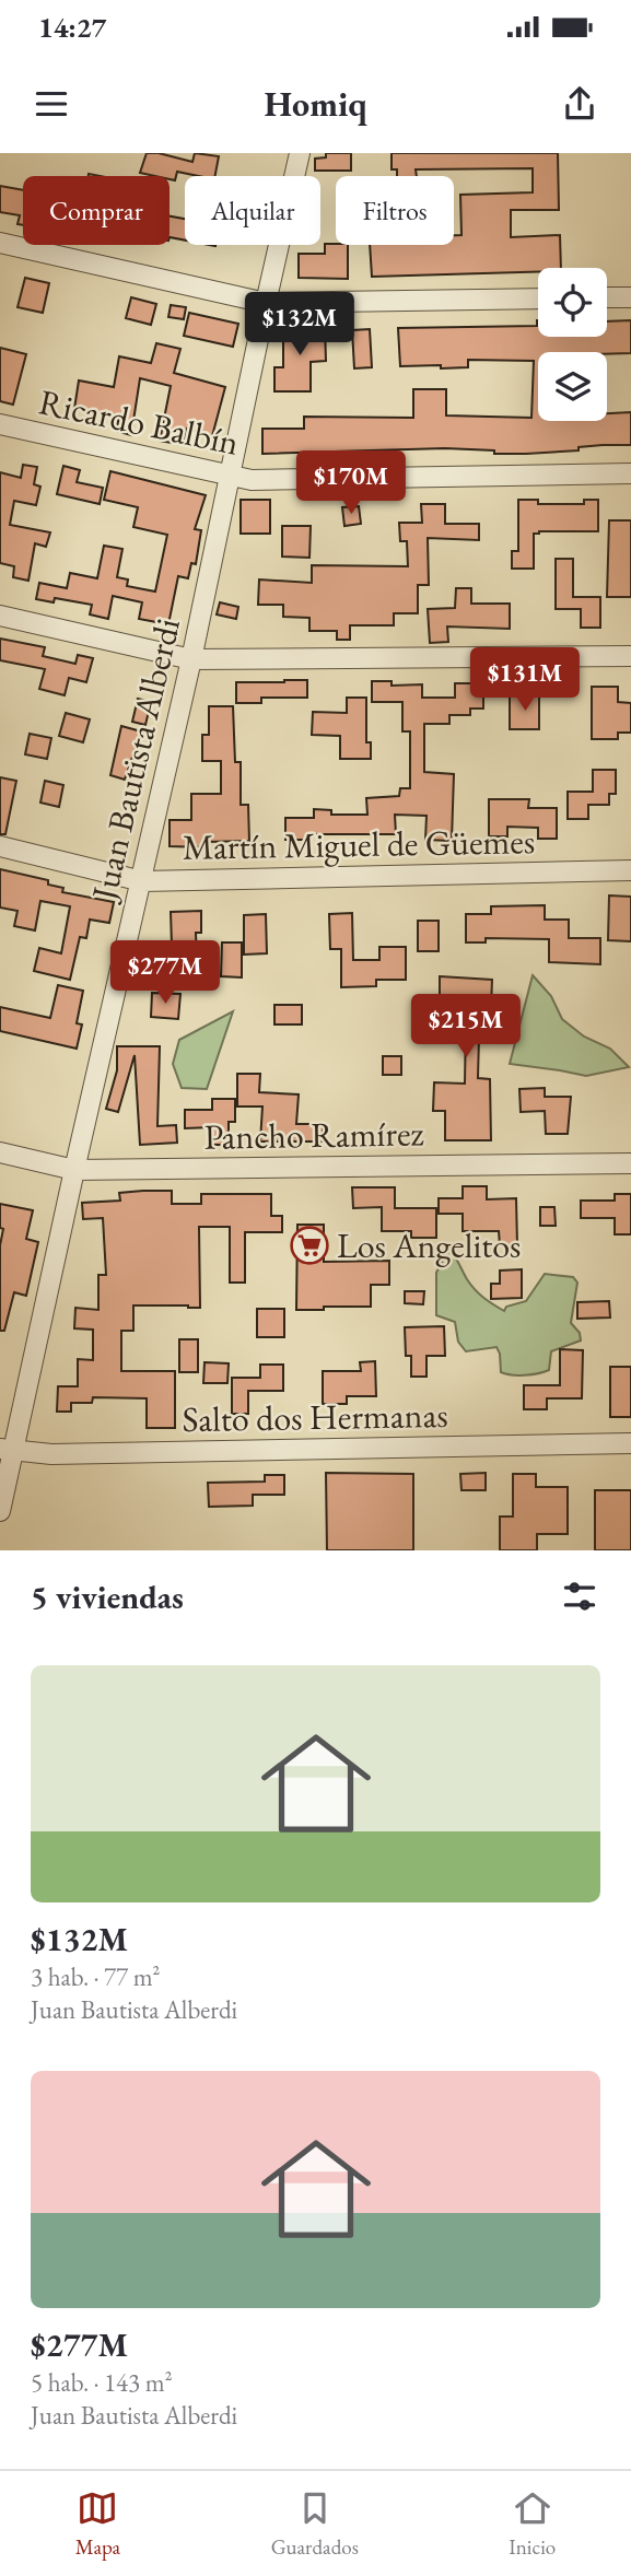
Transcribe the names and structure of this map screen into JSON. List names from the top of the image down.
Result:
{
  "streets": {
    "street": [
      "Ricardo Balbín",
      "Juan Bautista Alberdi",
      "Martín Miguel de Güemes",
      "Pancho Ramírez",
      "Salto dos Hermanas"
    ]
  },
  "crossings": [
    ["Ricardo Balbín", "Juan Bautista Alberdi"],
    ["Juan Bautista Alberdi", "Martín Miguel de Güemes"],
    ["Juan Bautista Alberdi", "Pancho Ramírez"],
    ["Juan Bautista Alberdi", "Salto dos Hermanas"]
  ],
  "places": {
    "supermarket": ["Los Angelitos"]
  },
  "page": {
    "status": "14:27",
    "header": "Homiq",
    "chip": ["Comprar", "Alquilar", "Filtros"],
    "price": [
      "$132M",
      "$170M",
      "$131M",
      "$277M",
      "$215M"
    ],
    "heading": "5 viviendas",
    "list": [
      {
        "name": "$132M",
        "note": "3 hab. · 77 m² · Juan Bautista Alberdi"
      },
      {
        "name": "$277M",
        "note": "5 hab. · 143 m² · Juan Bautista Alberdi"
      }
    ],
    "tabs": ["Mapa", "Guardados", "Inicio"]
  }
}
